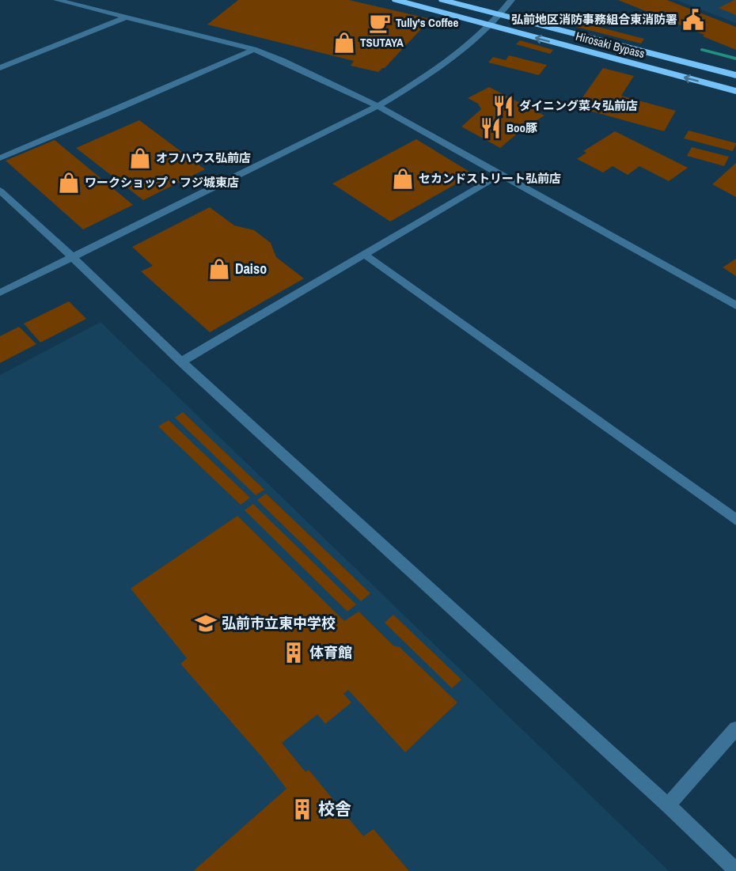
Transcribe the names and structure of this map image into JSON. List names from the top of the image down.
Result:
{
  "streets": {
    "highway": ["Hirosaki Bypass"]
  },
  "places": {
    "public building": ["弘前地区消防事務組合東消防署"],
    "cafe": ["Tully's Coffee"],
    "shop": [
      "TSUTAYA",
      "オフハウス弘前店",
      "セカンドストリート弘前店",
      "ワークショップ・フジ城東店",
      "Daiso"
    ],
    "restaurant": ["ダイニング菜々弘前店", "Boo豚"],
    "school or university": ["弘前市立東中学校"],
    "building": ["体育館", "校舎"]
  }
}
